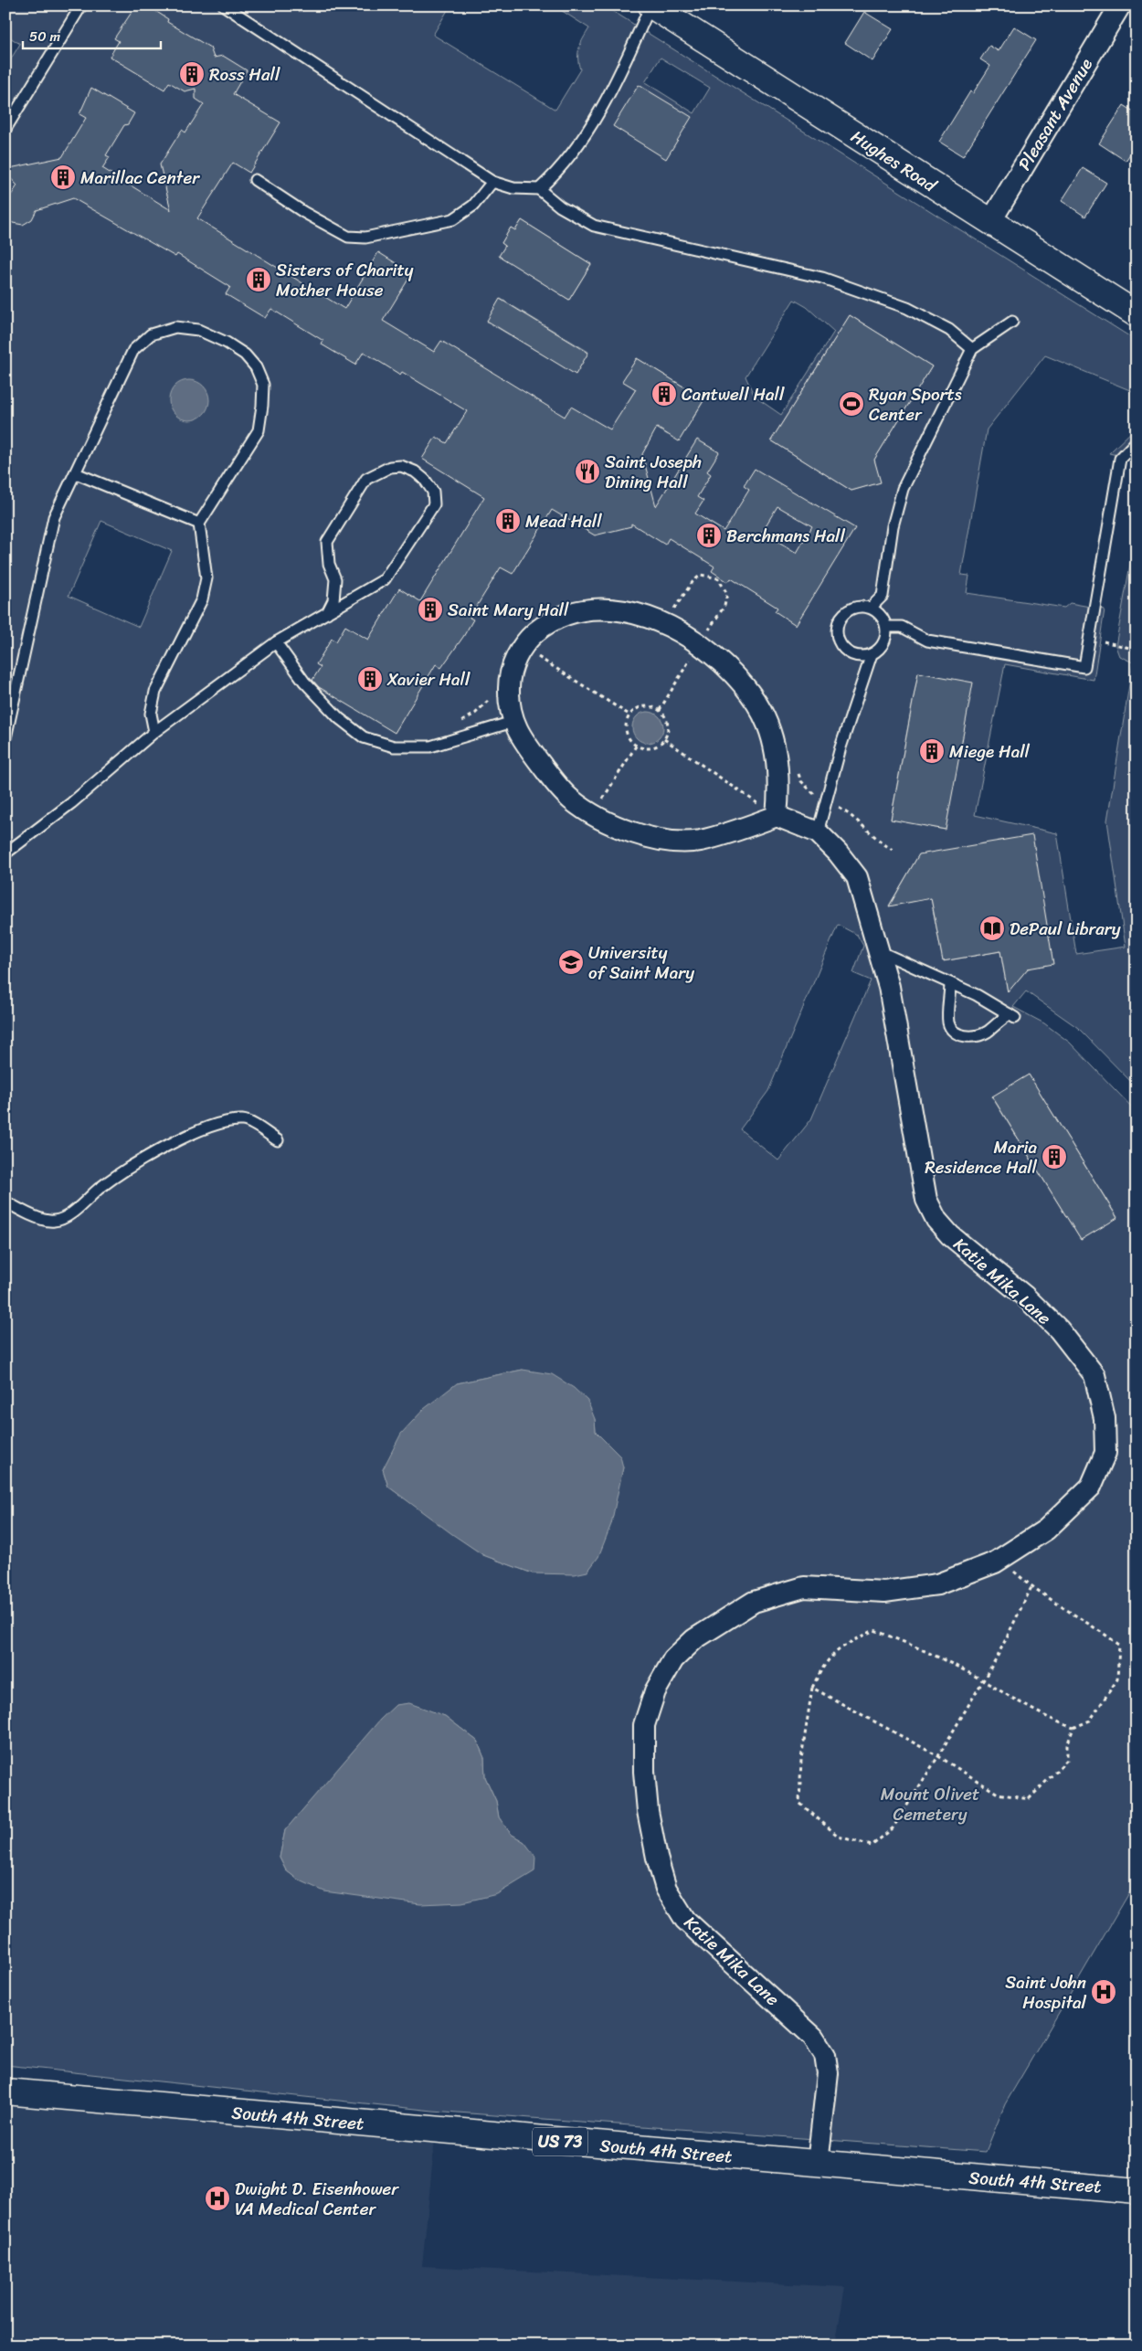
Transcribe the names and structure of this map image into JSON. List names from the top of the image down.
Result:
{
  "streets": {
    "main road": ["Hughes Road", "South 4th Street", "US 73"],
    "street": ["Pleasant Avenue", "Katie Mika Lane"]
  },
  "crossings": [
    ["Pleasant Avenue", "Hughes Road"],
    ["Katie Mika Lane", "South 4th Street"]
  ],
  "parks": ["Mount Olivet Cemetery"],
  "places": {
    "building": [
      "Ross Hall",
      "Marillac Center",
      "Sisters of Charity Mother House",
      "Cantwell Hall",
      "Mead Hall",
      "Berchmans Hall",
      "Saint Mary Hall",
      "Xavier Hall",
      "Miege Hall",
      "Maria Residence Hall"
    ],
    "sports": ["Ryan Sports Center"],
    "restaurant": ["Saint Joseph Dining Hall"],
    "library": ["DePaul Library"],
    "school or university": ["University of Saint Mary"],
    "hospital": ["Saint John Hospital", "Dwight D. Eisenhower VA Medical Center"]
  },
  "scale_bar": "50 m"
}
